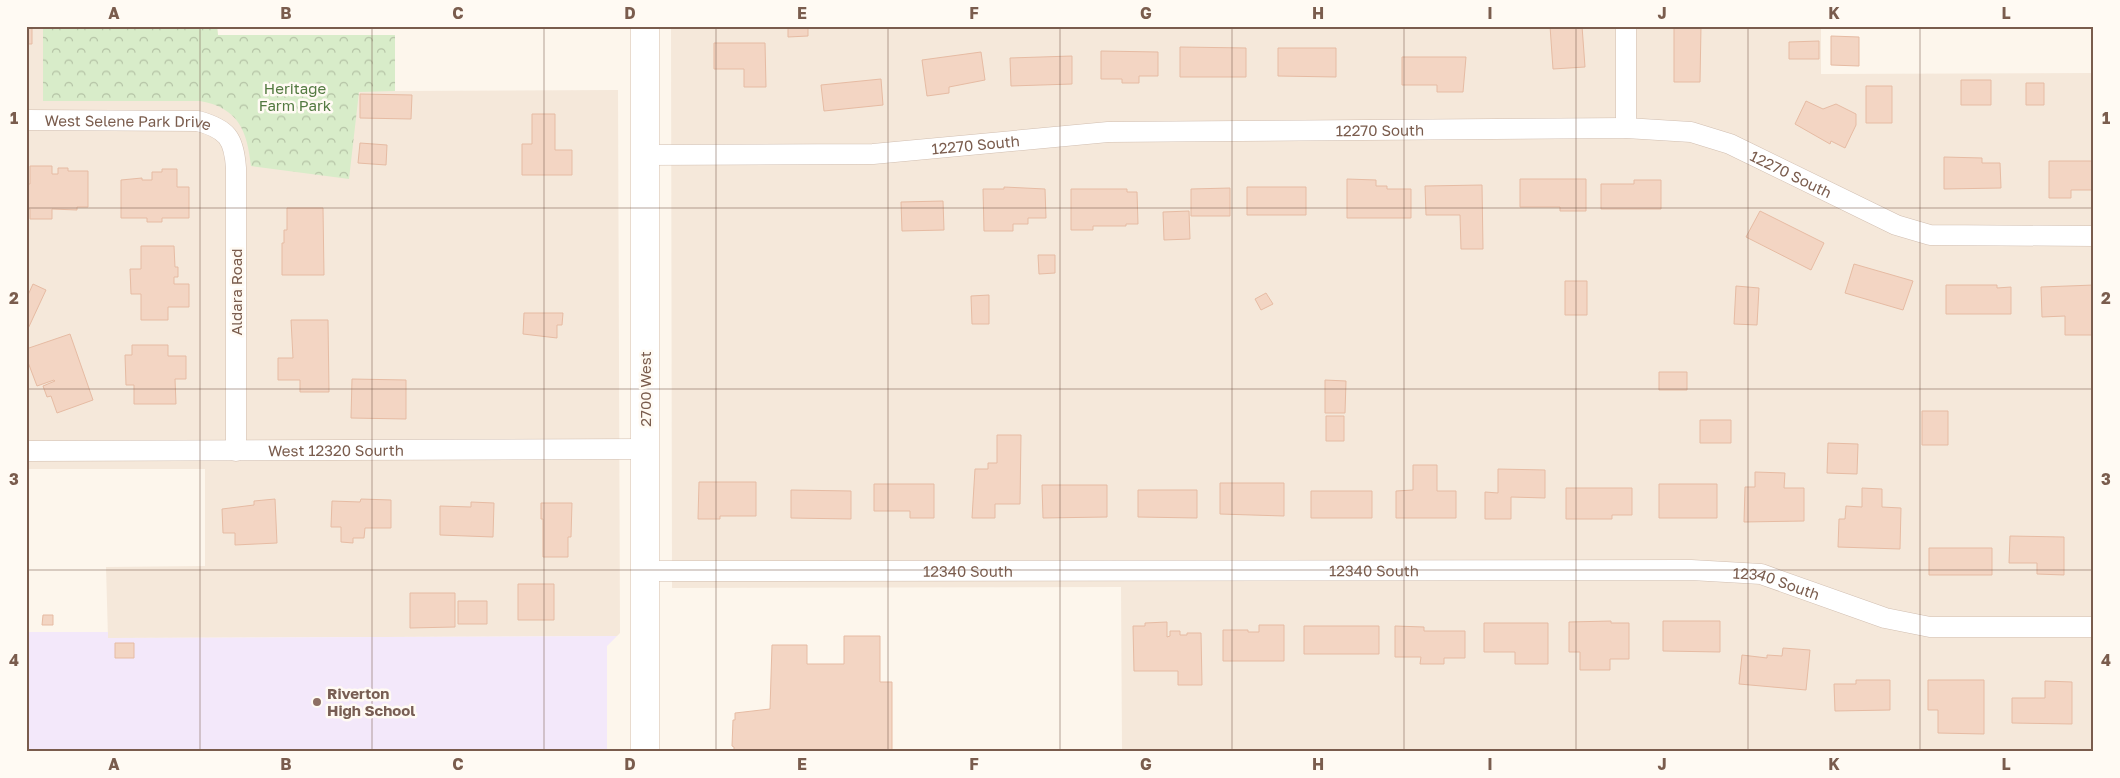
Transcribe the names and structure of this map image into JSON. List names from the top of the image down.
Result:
{
  "streets": {
    "main road": ["2700 West"],
    "street": [
      "West Selene Park Drive",
      "12270 South",
      "Aldara Road",
      "West 12320 Sourth",
      "12340 South"
    ]
  },
  "crossings": [
    ["West Selene Park Drive", "Aldara Road"],
    ["12270 South", "2700 West"],
    ["Aldara Road", "West 12320 Sourth"],
    ["2700 West", "West 12320 Sourth"],
    ["2700 West", "12340 South"]
  ],
  "parks": ["Heritage Farm Park"],
  "places": ["Riverton High School"],
  "grid": {
    "columns": [
      "A",
      "B",
      "C",
      "D",
      "E",
      "F",
      "G",
      "H",
      "I",
      "J",
      "K",
      "L"
    ],
    "rows": [
      "1",
      "2",
      "3",
      "4"
    ]
  }
}
